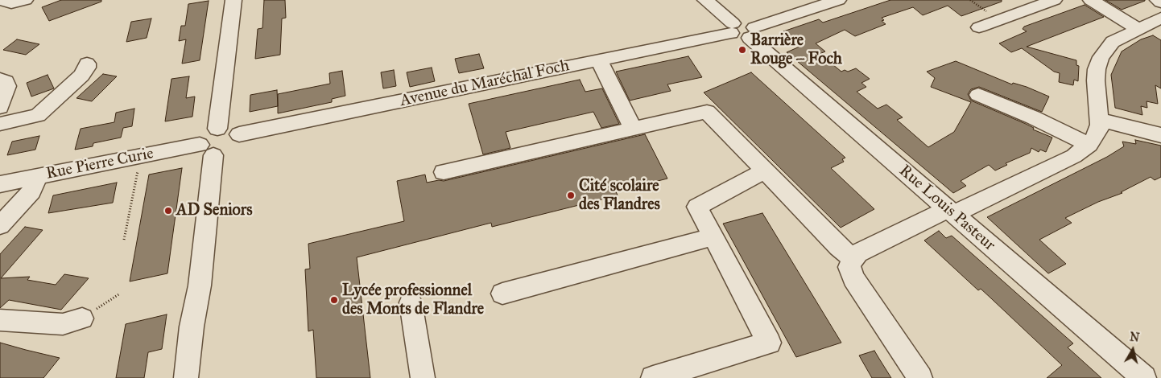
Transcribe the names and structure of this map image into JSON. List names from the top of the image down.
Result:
{
  "streets": {
    "street": ["Avenue du Maréchal Foch", "Rue Pierre Curie", "Rue Louis Pasteur"]
  },
  "crossings": [
    ["Avenue du Maréchal Foch", "Rue Pierre Curie"]
  ],
  "places": [
    "Barrière Rouge – Foch",
    "Cité scolaire des Flandres",
    "AD Seniors",
    "Lycée professionnel des Monts de Flandre"
  ],
  "north": "top"
}
